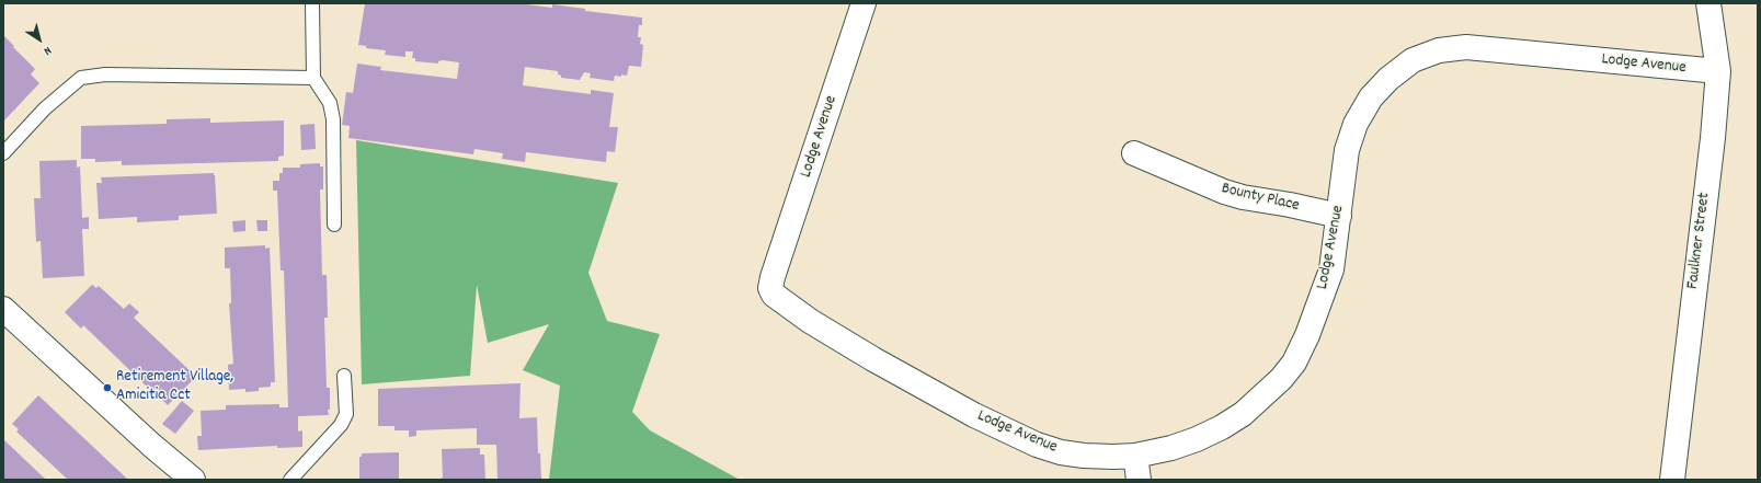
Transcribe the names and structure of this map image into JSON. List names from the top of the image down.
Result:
{
  "streets": {
    "street": ["Lodge Avenue", "Bounty Place", "Faulkner Street"]
  },
  "crossings": [
    ["Lodge Avenue", "Bounty Place"],
    ["Lodge Avenue", "Faulkner Street"]
  ],
  "places": ["Retirement Village, Amicitia Cct"],
  "north": "bottom right"
}
